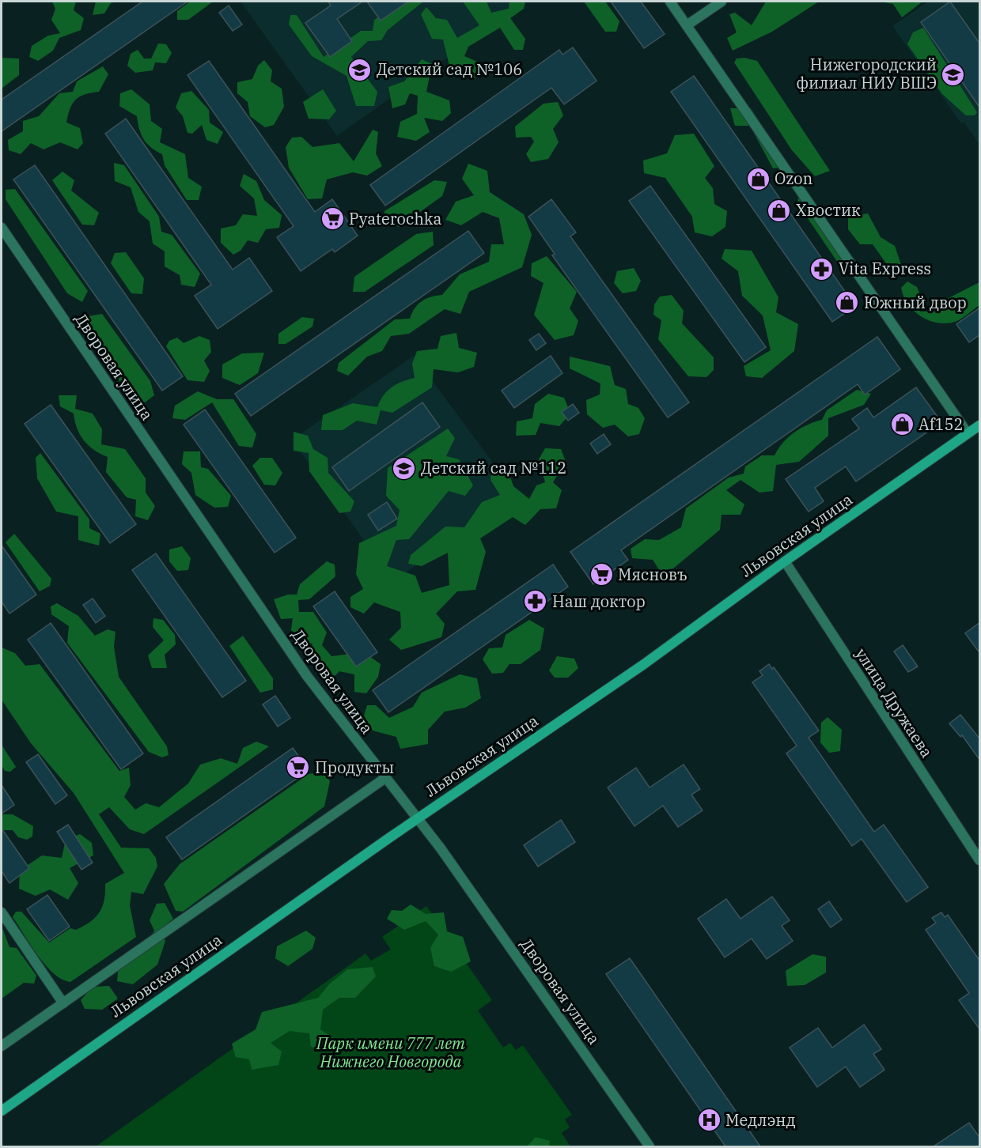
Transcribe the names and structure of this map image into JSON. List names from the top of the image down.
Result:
{
  "streets": {
    "main road": ["Львовская улица"],
    "street": ["Дворовая улица", "улица Дружаева"]
  },
  "crossings": [
    ["Дворовая улица", "Львовская улица"],
    ["Львовская улица", "улица Дружаева"]
  ],
  "parks": ["Парк имени 777 лет Нижнего Новгорода"],
  "places": {
    "school or university": ["Детский сад №106", "Нижегородский филиал НИУ ВШЭ", "Детский сад №112"],
    "shop": [
      "Ozon",
      "Хвостик",
      "Южный двор",
      "Af152"
    ],
    "supermarket": ["Pyaterochka", "Мясновъ", "Продукты"],
    "pharmacy": ["Vita Express", "Наш доктор"],
    "hospital": ["Медлэнд"]
  }
}
